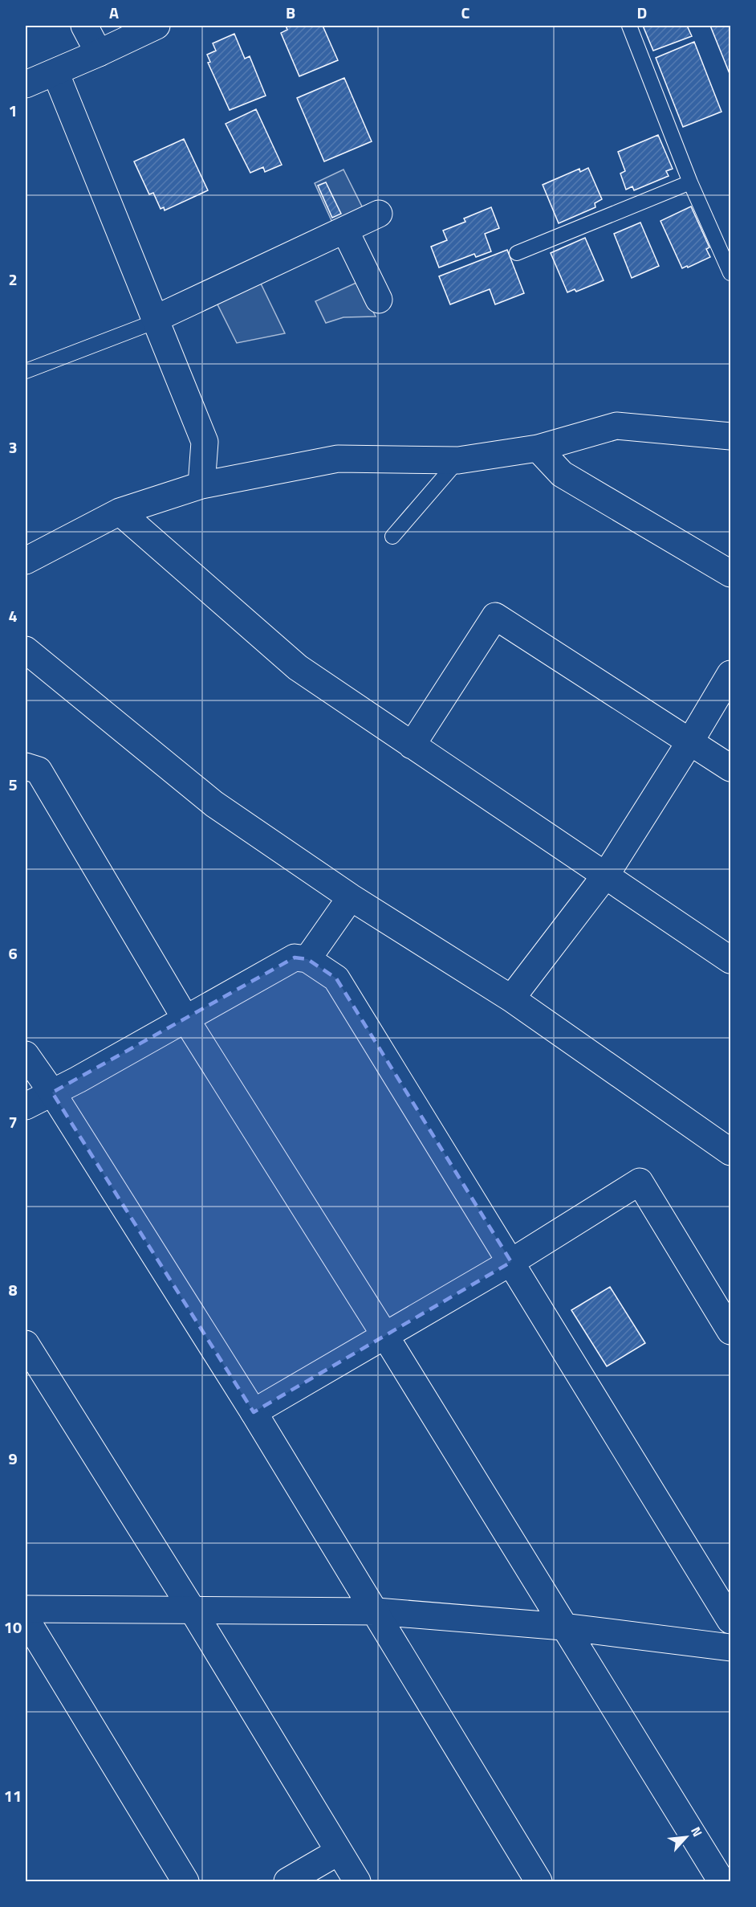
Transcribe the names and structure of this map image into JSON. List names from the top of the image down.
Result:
{
  "north": "top right",
  "grid": {
    "columns": [
      "A",
      "B",
      "C",
      "D"
    ],
    "rows": [
      "1",
      "2",
      "3",
      "4",
      "5",
      "6",
      "7",
      "8",
      "9",
      "10",
      "11"
    ]
  }
}
